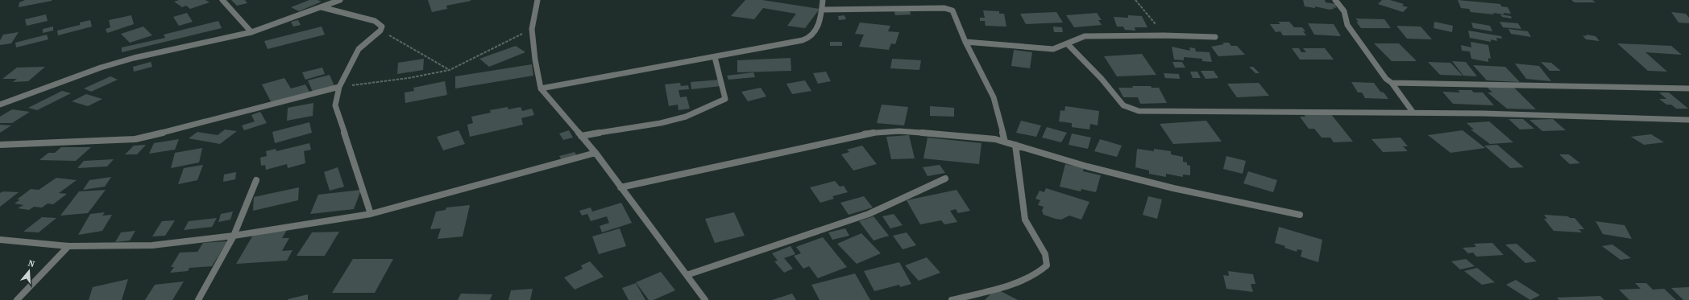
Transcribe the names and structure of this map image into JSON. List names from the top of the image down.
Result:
{
  "north": "top"
}
